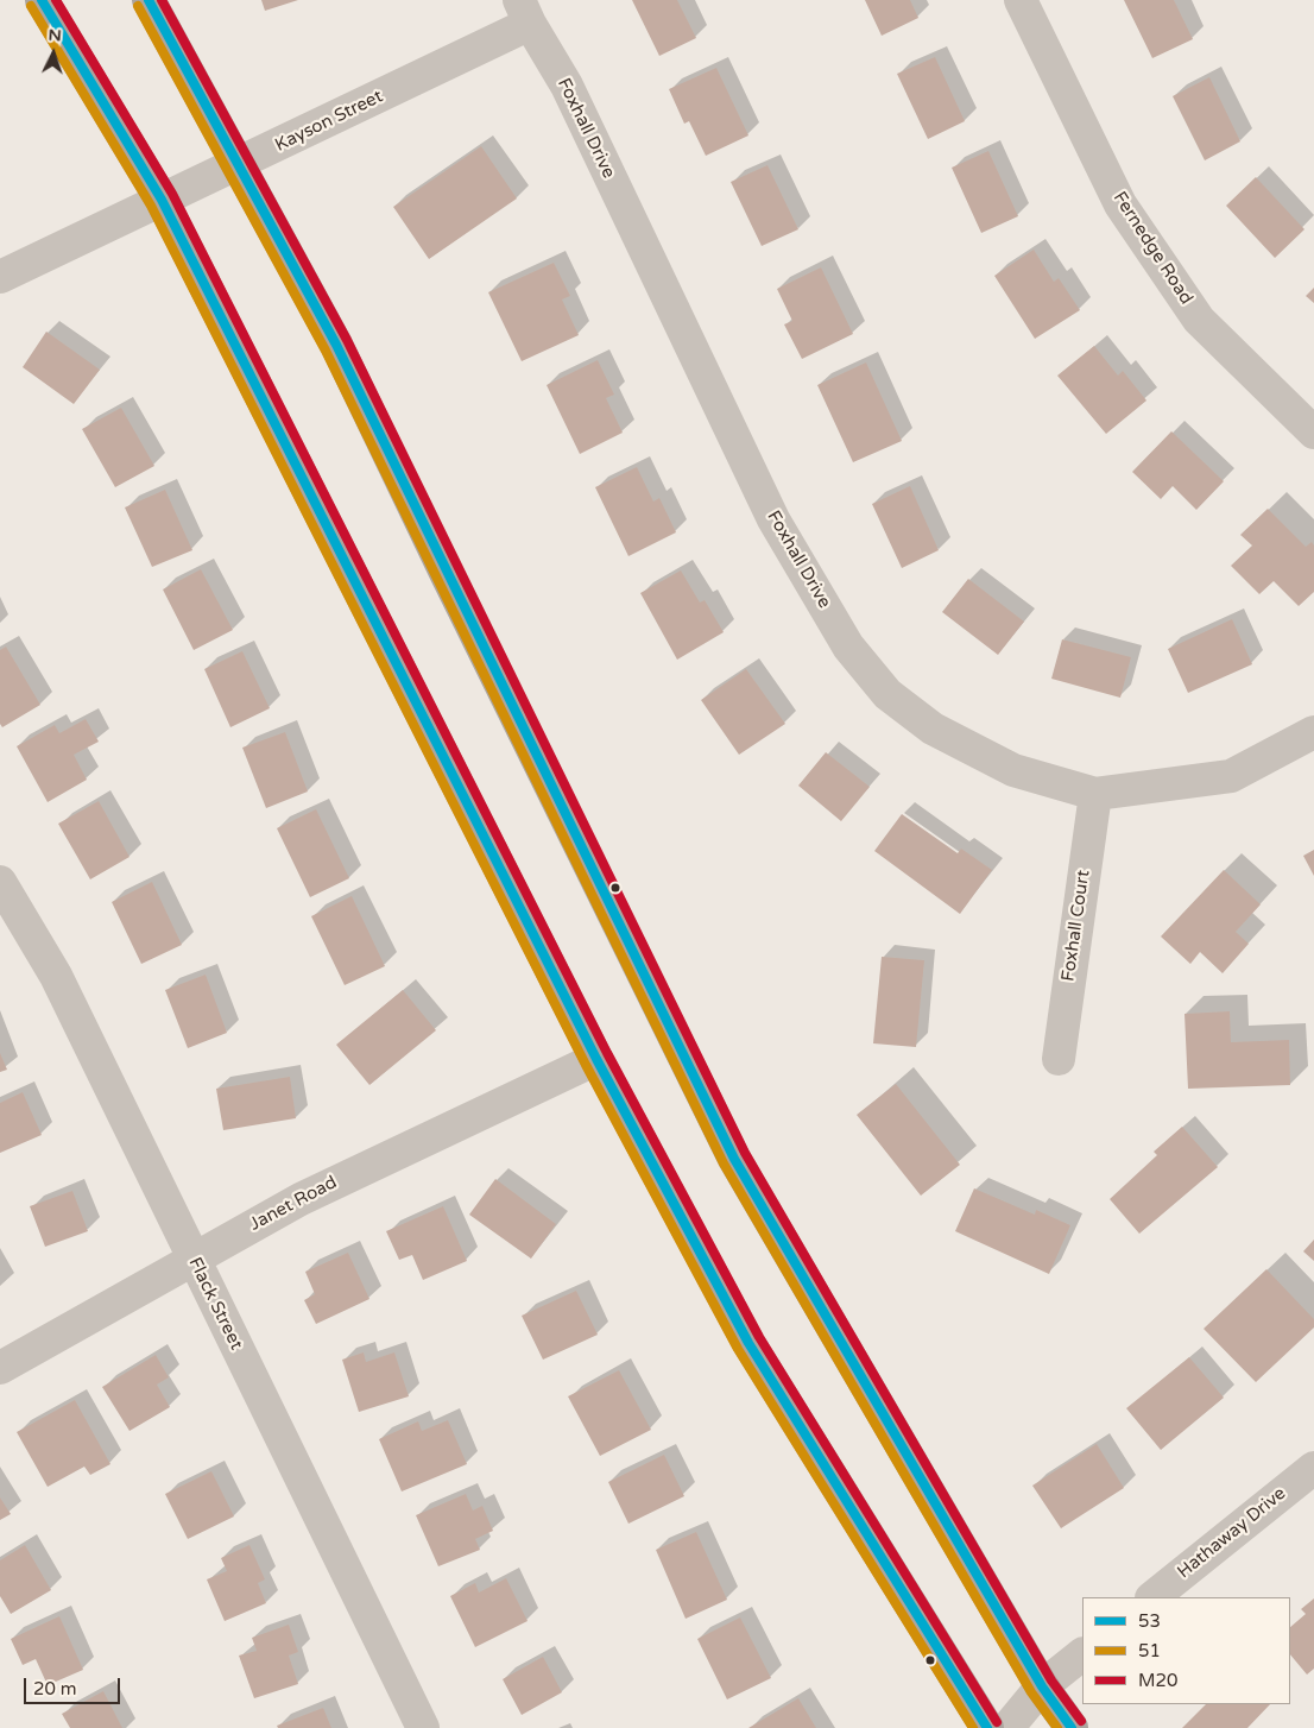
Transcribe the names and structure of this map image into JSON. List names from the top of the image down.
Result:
{
  "streets": {
    "street": [
      "Kayson Street",
      "Foxhall Drive",
      "Fernedge Road",
      "Foxhall Court",
      "Janet Road",
      "Flack Street",
      "Hathaway Drive"
    ]
  },
  "crossings": [
    ["Kayson Street", "Foxhall Drive"],
    ["Foxhall Drive", "Foxhall Court"],
    ["Janet Road", "Flack Street"]
  ],
  "lines": ["transit line 53", "transit line M20", "transit line 51"],
  "legend": ["53", "51", "M20"],
  "scale_bar": "20 m",
  "north": "top"
}
